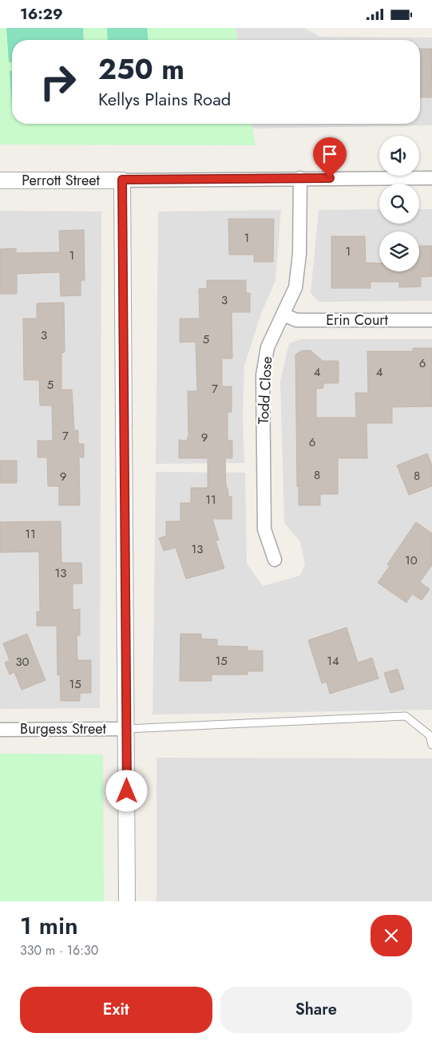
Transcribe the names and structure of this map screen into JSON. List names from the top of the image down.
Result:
{
  "streets": {
    "street": [
      "Perrott Street",
      "Erin Court",
      "Todd Close",
      "Burgess Street"
    ]
  },
  "crossings": [
    ["Erin Court", "Todd Close"]
  ],
  "house_numbers": [
    "1",
    "1",
    "1",
    "3",
    "3",
    "5",
    "6",
    "4",
    "4",
    "5",
    "7",
    "7",
    "9",
    "6",
    "8",
    "8",
    "9",
    "11",
    "11",
    "13",
    "10",
    "13",
    "15",
    "14",
    "30",
    "15"
  ],
  "page": {
    "status": "16:29",
    "turn": ["250 m", "Kellys Plains Road"],
    "heading": ["1 min", "330 m · 16:30"],
    "buttons": ["Exit", "Share"]
  }
}
